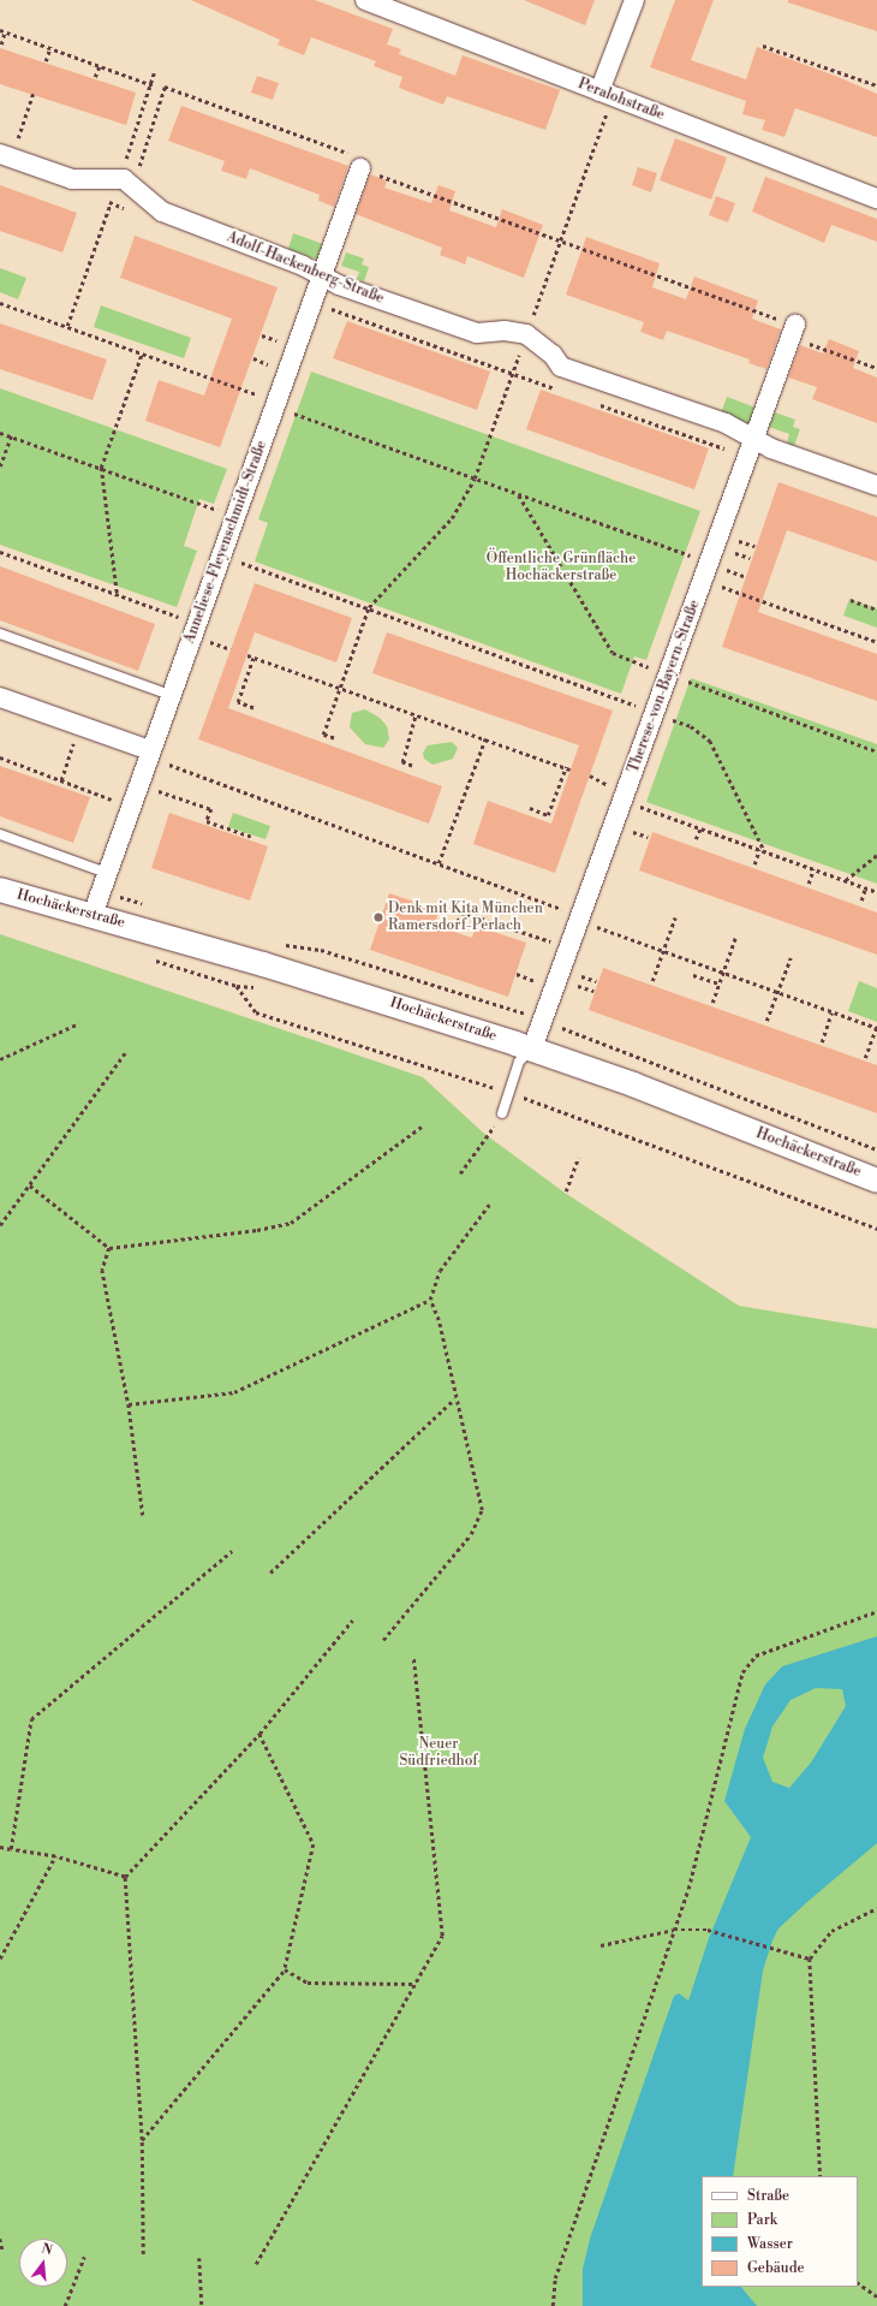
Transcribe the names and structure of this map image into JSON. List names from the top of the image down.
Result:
{
  "streets": {
    "street": [
      "Peralohstraße",
      "Adolf-Hackenberg-Straße",
      "Anneliese-Fleyenschmidt-Straße",
      "Therese-von-Bayern-Straße",
      "Hochäckerstraße"
    ]
  },
  "crossings": [
    ["Adolf-Hackenberg-Straße", "Anneliese-Fleyenschmidt-Straße"],
    ["Adolf-Hackenberg-Straße", "Therese-von-Bayern-Straße"],
    ["Anneliese-Fleyenschmidt-Straße", "Hochäckerstraße"],
    ["Therese-von-Bayern-Straße", "Hochäckerstraße"]
  ],
  "parks": ["Öffentliche Grünfläche Hochäckerstraße", "Neuer Südfriedhof"],
  "places": ["Denk mit Kita München Ramersdorf-Perlach"],
  "legend": [
    "Straße",
    "Park",
    "Wasser",
    "Gebäude"
  ],
  "north": "top"
}
